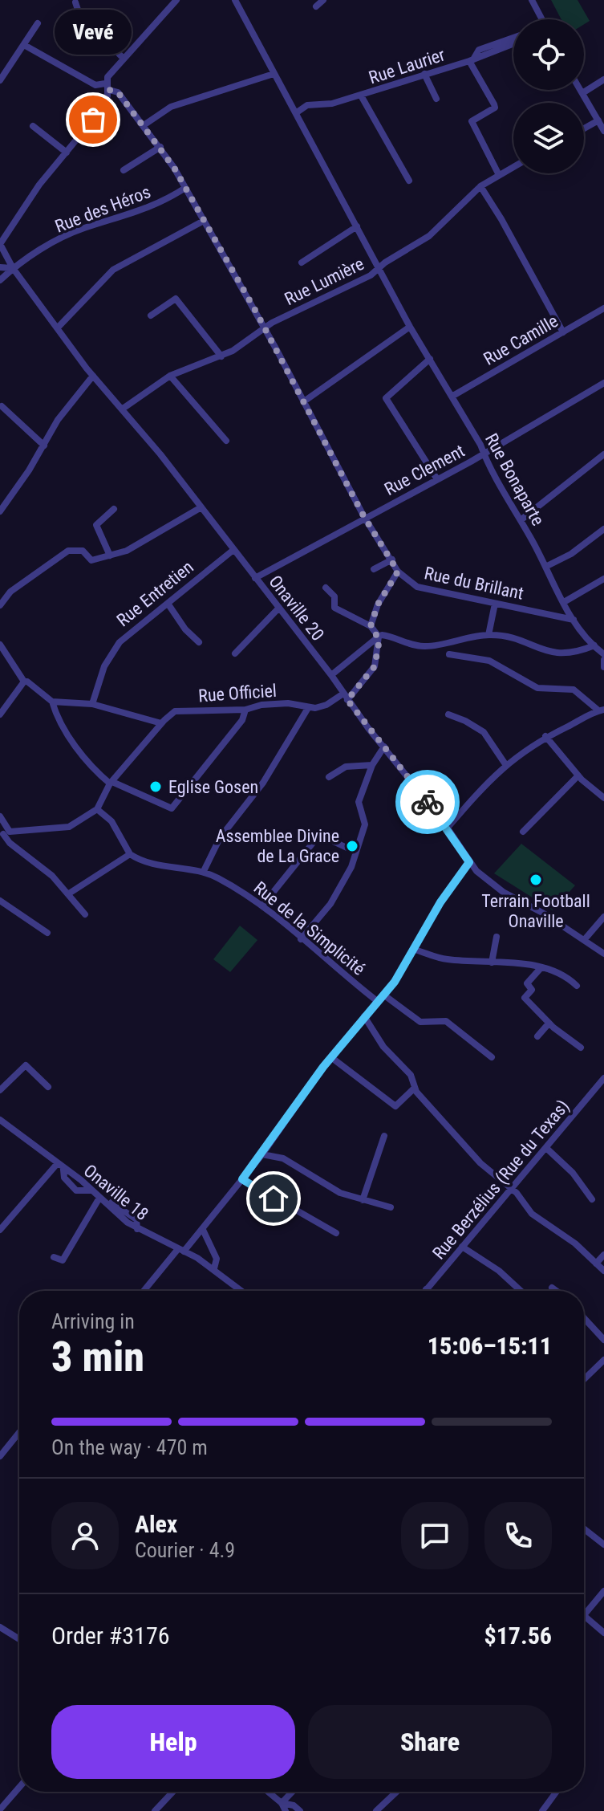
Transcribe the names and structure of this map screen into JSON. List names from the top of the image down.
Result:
{
  "streets": {
    "street": [
      "Rue Laurier",
      "Rue des Héros",
      "Rue Lumière",
      "Rue Camille",
      "Rue Clement",
      "Rue Bonaparte",
      "Rue du Brillant",
      "Rue Entretien",
      "Onaville 20",
      "Rue Officiel",
      "Rue de la Simplicité",
      "Rue Berzélius (Rue du Texas)",
      "Onaville 18"
    ]
  },
  "crossings": [
    ["Rue Laurier", "Rue Bonaparte"],
    ["Rue des Héros", "Onaville 20"],
    ["Rue Lumière", "Rue Bonaparte"],
    ["Rue Lumière", "Onaville 20"],
    ["Rue Camille", "Rue Bonaparte"],
    ["Rue Clement", "Rue Bonaparte"],
    ["Rue Clement", "Onaville 20"],
    ["Rue Bonaparte", "Rue du Brillant"],
    ["Rue Entretien", "Onaville 20"],
    ["Onaville 20", "Rue Officiel"]
  ],
  "places": [
    "Vevé",
    "Eglise Gosen",
    "Assemblee Divine de La Grace",
    "Terrain Football Onaville"
  ],
  "page": {
    "bubble": "Vevé",
    "heading": ["3 min", "Arriving in", "15:06–15:11"],
    "panel": [
      "Alex",
      "Courier · 4.9",
      "Order #3176",
      "$17.56"
    ],
    "bar": "On the way · 470 m",
    "buttons": ["Help", "Share"]
  }
}
